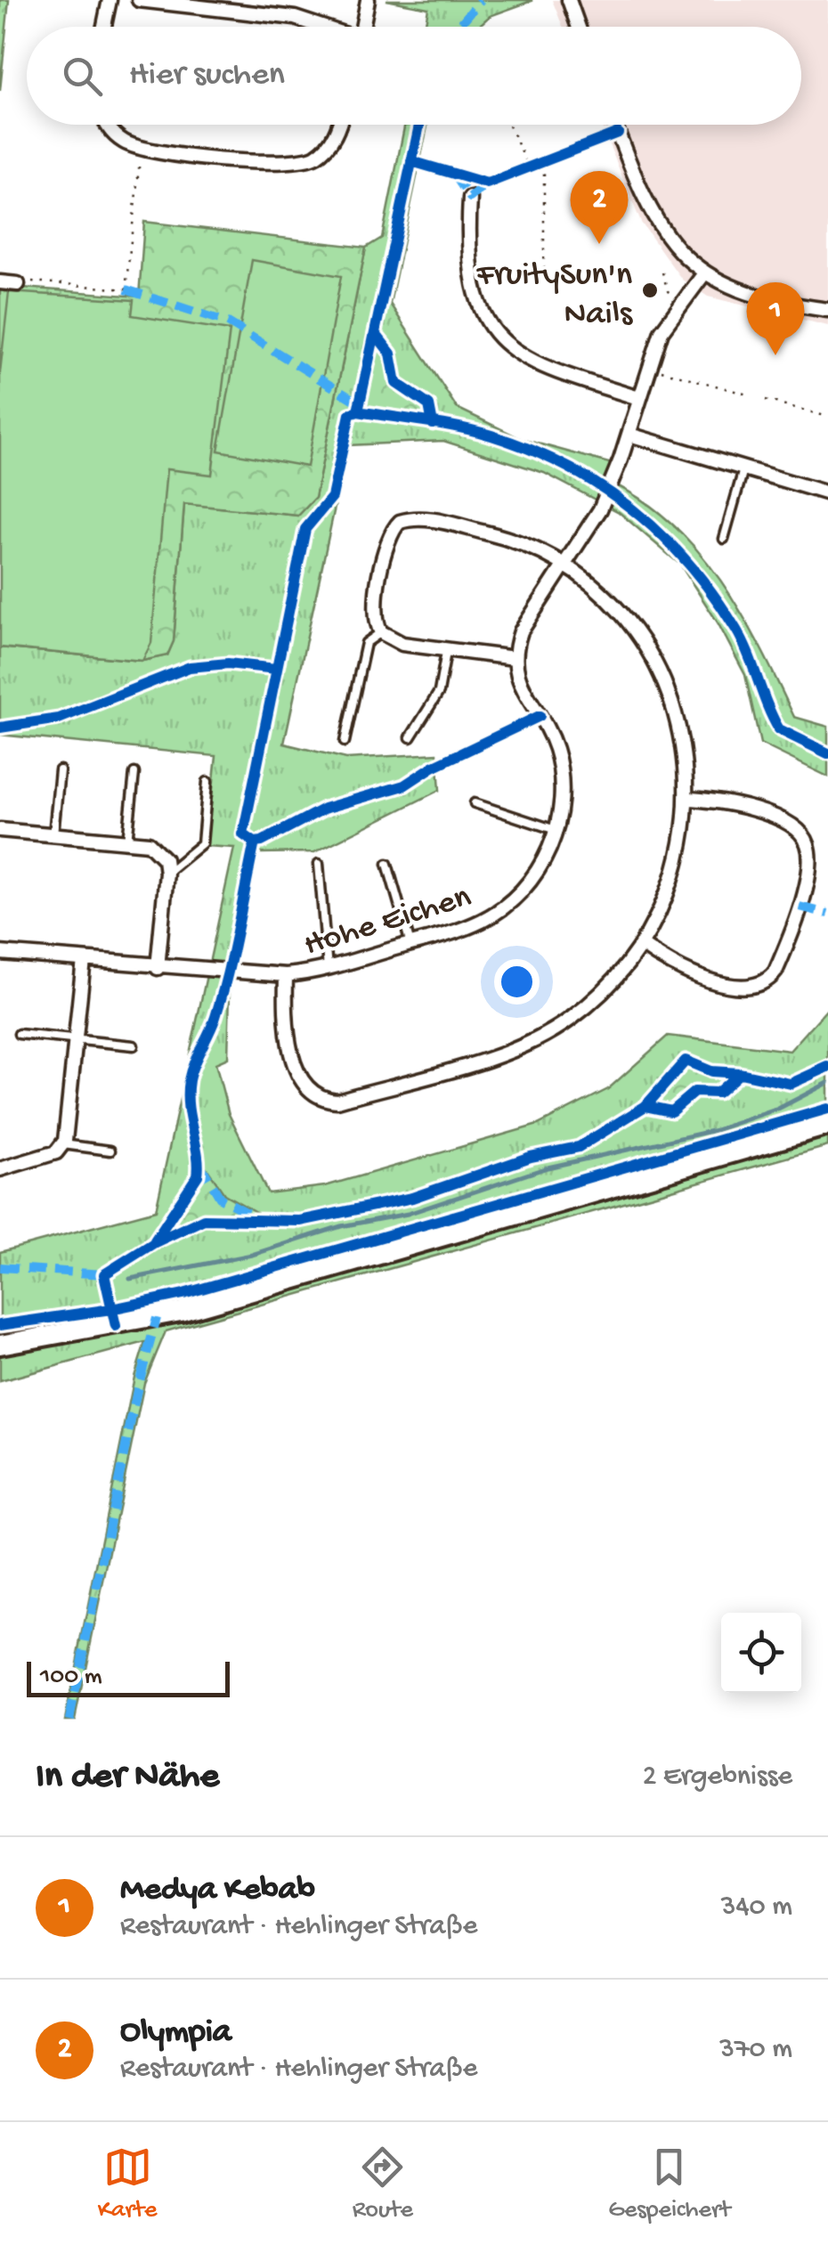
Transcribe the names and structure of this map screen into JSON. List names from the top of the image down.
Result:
{
  "streets": {
    "street": ["Hohe Eichen"]
  },
  "places": ["FruitySun'n Nails"],
  "scale_bar": "100 m",
  "page": {
    "search": "Hier suchen",
    "pins": ["2", "1"],
    "scale": "100 m",
    "heading": ["In der Nähe", "2 Ergebnisse"],
    "list": [
      {
        "mark": "1",
        "name": "Medya Kebab",
        "note": "Restaurant · Hehlinger Straße",
        "value": "340 m"
      },
      {
        "mark": "2",
        "name": "Olympia",
        "note": "Restaurant · Hehlinger Straße",
        "value": "370 m"
      }
    ],
    "nav": ["Karte", "Route", "Gespeichert"]
  }
}
